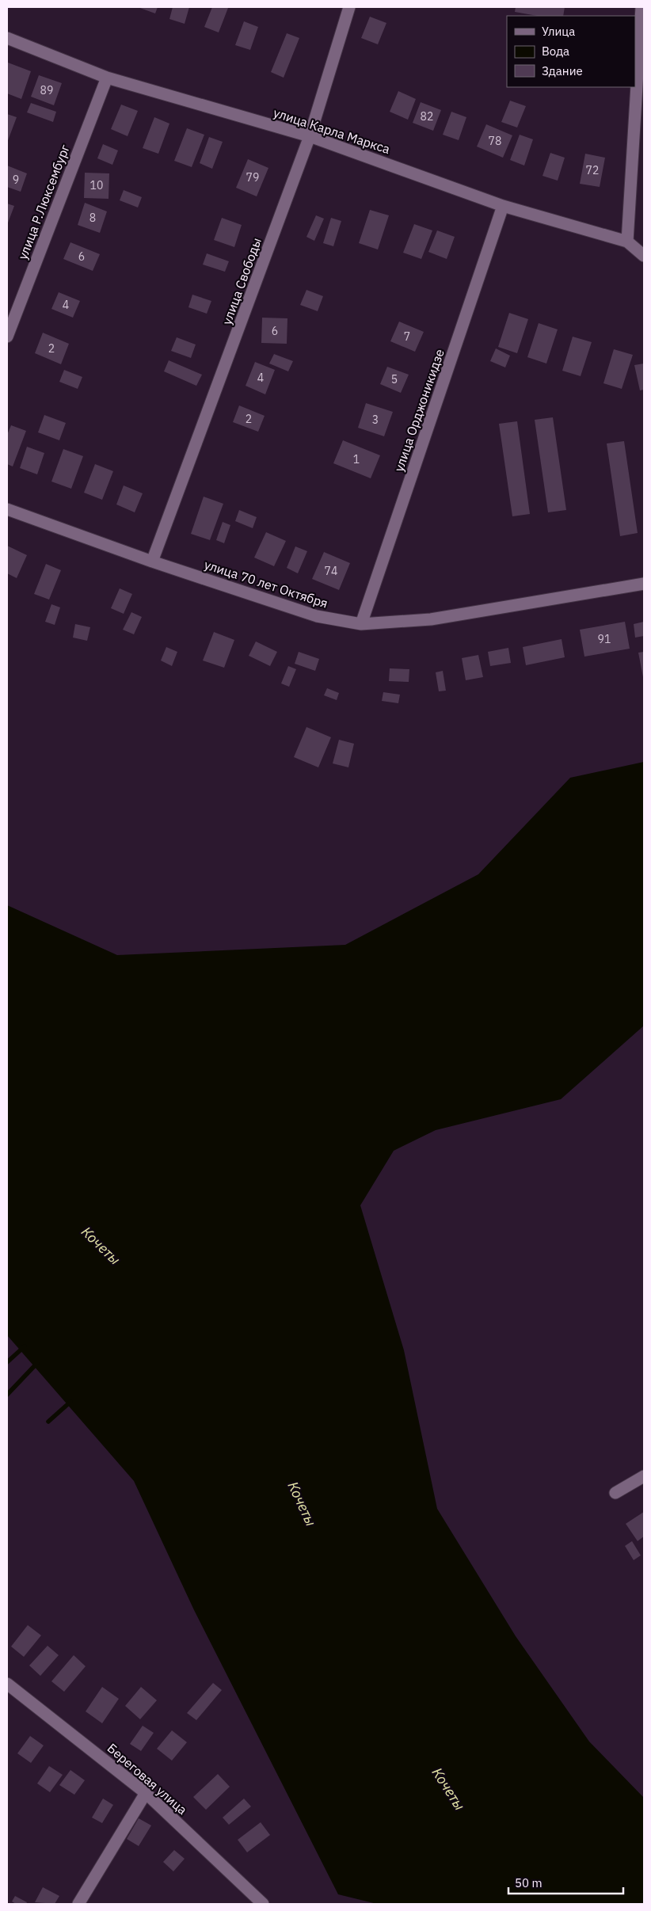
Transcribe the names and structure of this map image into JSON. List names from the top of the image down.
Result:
{
  "streets": {
    "street": [
      "улица Карла Маркса",
      "улица Р.Люксембург",
      "улица Свободы",
      "улица Орджоникидзе",
      "улица 70 лет Октября",
      "Береговая улица"
    ]
  },
  "crossings": [
    ["улица Карла Маркса", "улица Р.Люксембург"],
    ["улица Карла Маркса", "улица Свободы"],
    ["улица Карла Маркса", "улица Орджоникидзе"],
    ["улица Свободы", "улица 70 лет Октября"],
    ["улица Орджоникидзе", "улица 70 лет Октября"]
  ],
  "water": ["Кочеты"],
  "house_numbers": [
    "89",
    "82",
    "78",
    "72",
    "79",
    "9",
    "10",
    "8",
    "6",
    "4",
    "6",
    "7",
    "2",
    "4",
    "5",
    "2",
    "3",
    "1",
    "74",
    "91"
  ],
  "legend": ["Улица", "Вода", "Здание"],
  "scale_bar": "50 m"
}
